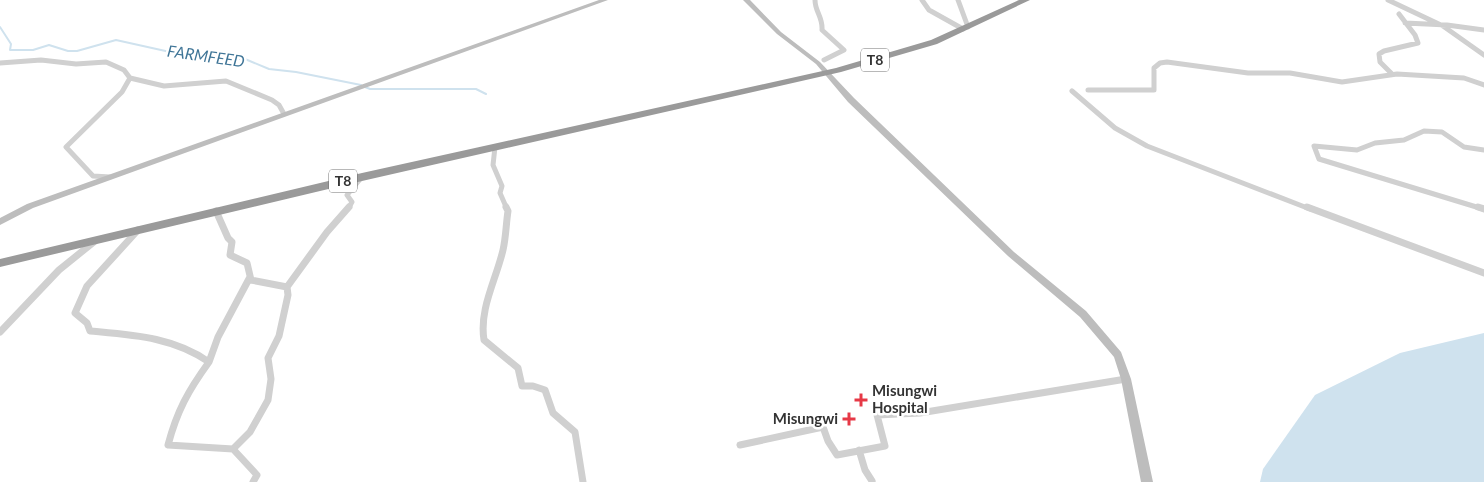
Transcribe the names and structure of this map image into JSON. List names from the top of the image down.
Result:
{
  "streets": {
    "highway": ["T8"]
  },
  "water": ["FARMFEED"],
  "places": {
    "health": ["Misungwi Hospital", "Misungwi"]
  }
}
